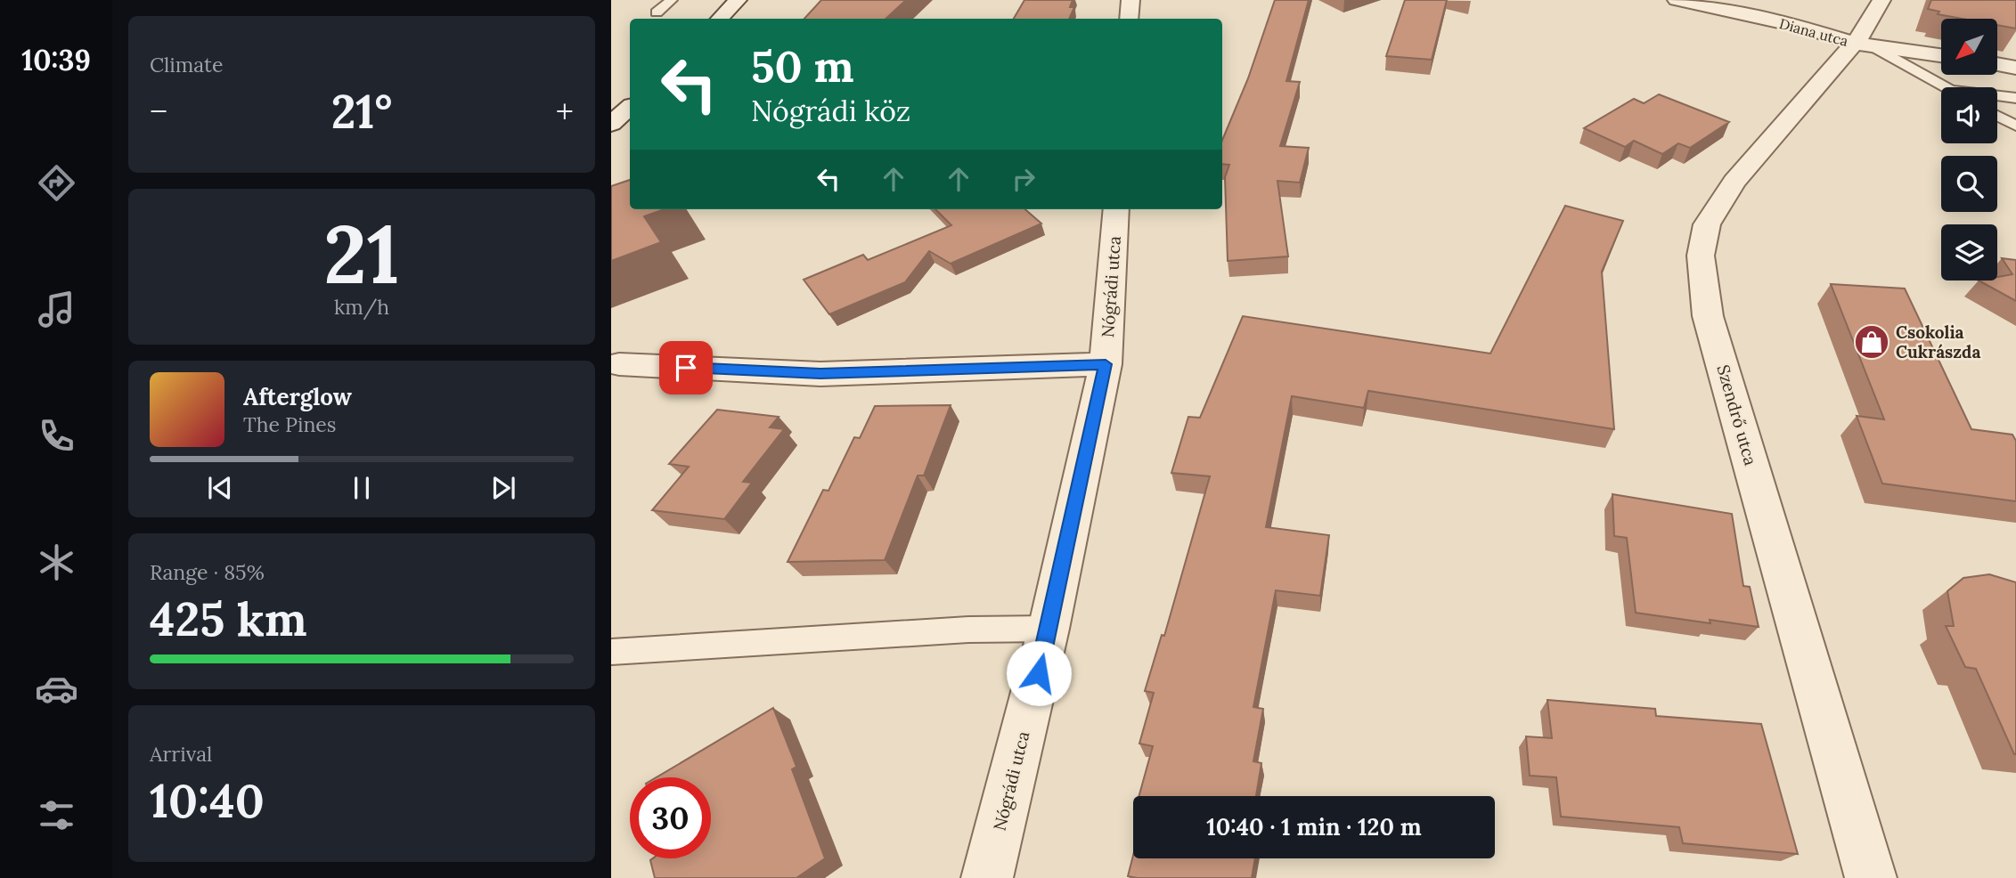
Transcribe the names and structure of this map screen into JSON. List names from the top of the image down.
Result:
{
  "streets": {
    "street": ["Diana utca", "Nógrádi utca", "Szendrő utca"]
  },
  "crossings": [
    ["Diana utca", "Szendrő utca"]
  ],
  "places": {
    "shop": ["Csokolia Cukrászda"]
  },
  "north": "bottom left",
  "page": {
    "tabs": "10:39",
    "tile": [
      "Climate",
      ["21", "km/h"],
      ["Range · 85%", "425 km"],
      ["Arrival", "10:40"]
    ],
    "turn": ["50 m", "Nógrádi köz"],
    "heat": ["−", "21°", "+"],
    "song": ["Afterglow", "The Pines"],
    "limit": "30",
    "trip": "10:40 · 1 min · 120 m"
  }
}
